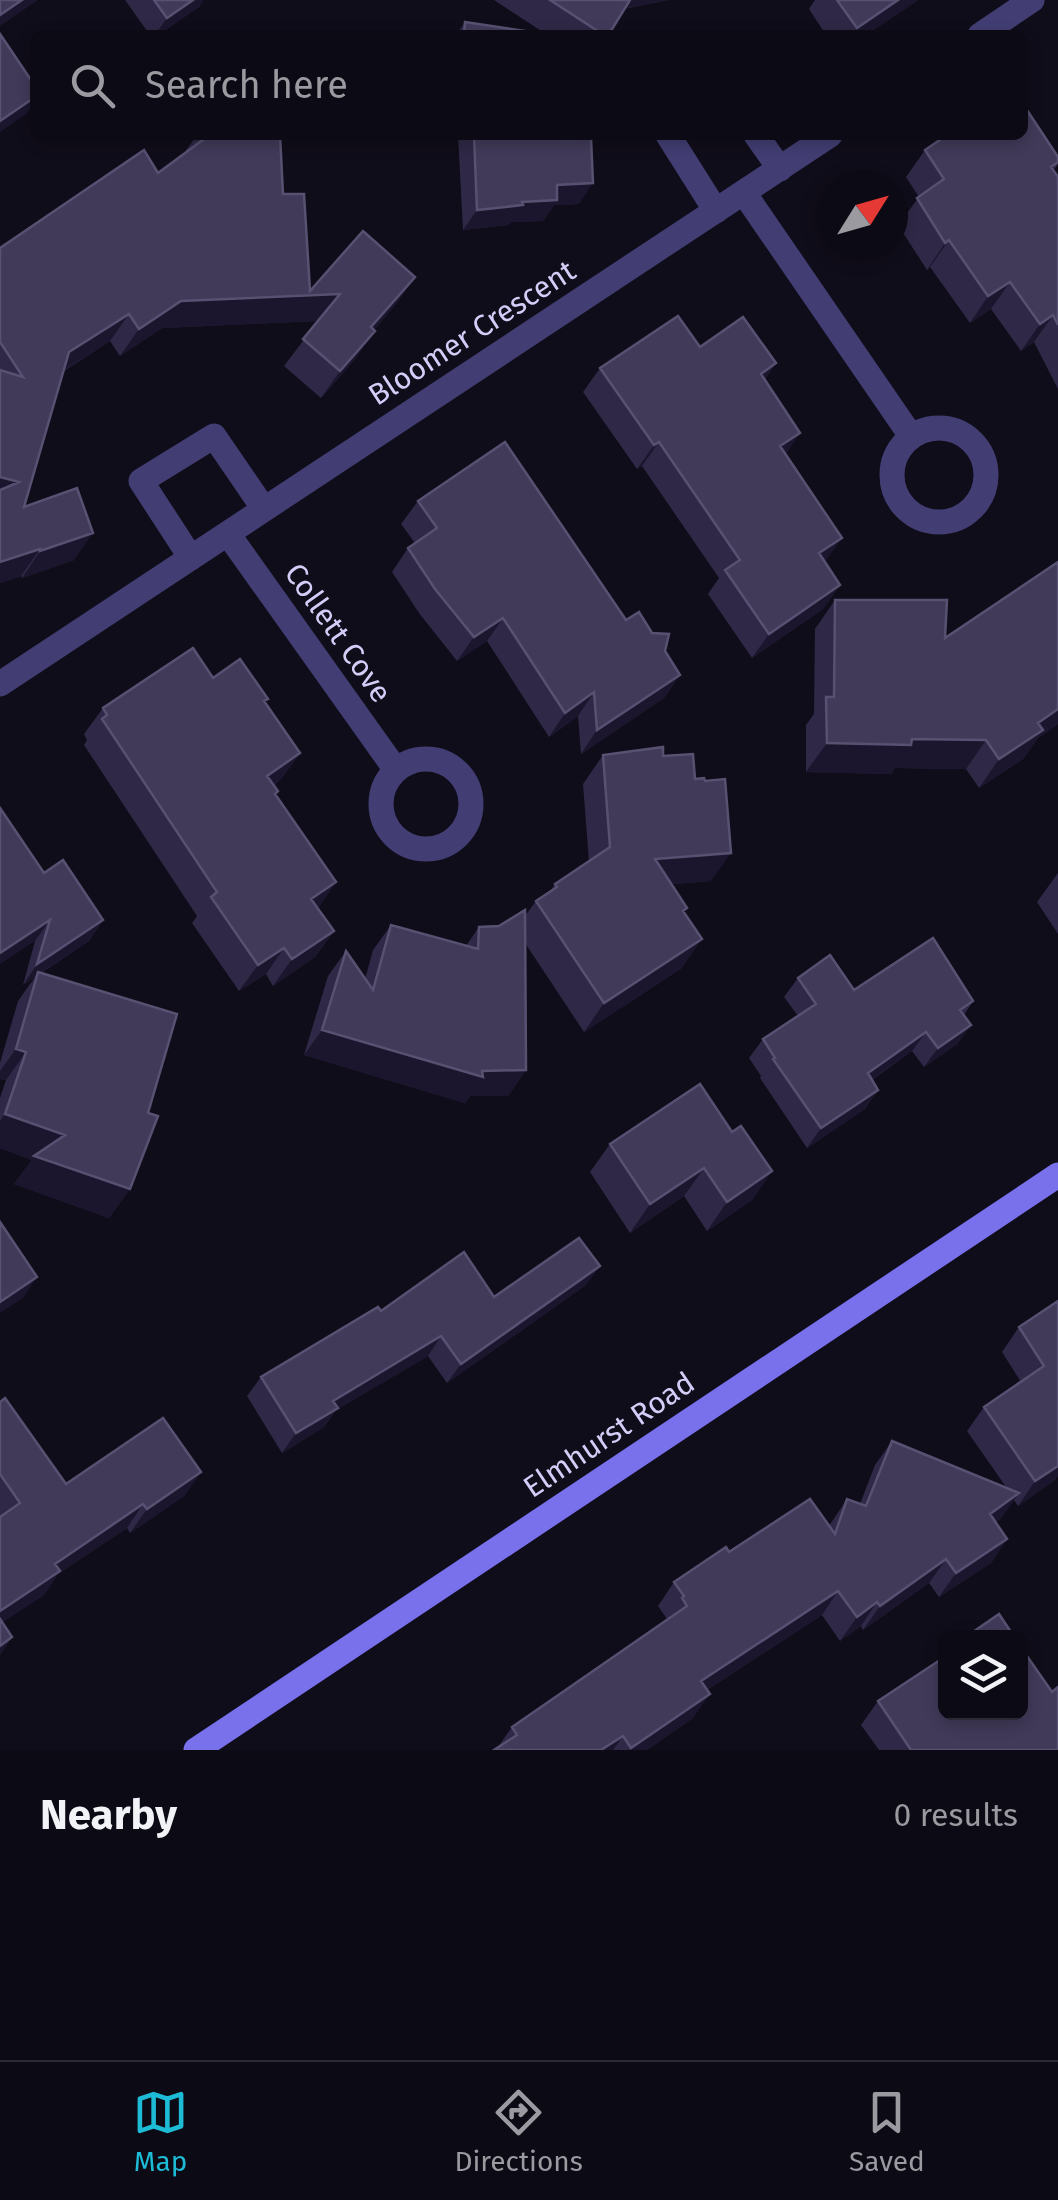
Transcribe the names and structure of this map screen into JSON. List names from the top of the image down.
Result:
{
  "streets": {
    "street": ["Bloomer Crescent", "Collett Cove", "Elmhurst Road"]
  },
  "crossings": [
    ["Bloomer Crescent", "Collett Cove"]
  ],
  "north": "top right",
  "page": {
    "search": "Search here",
    "heading": ["Nearby", "0 results"],
    "nav": ["Map", "Directions", "Saved"]
  }
}
